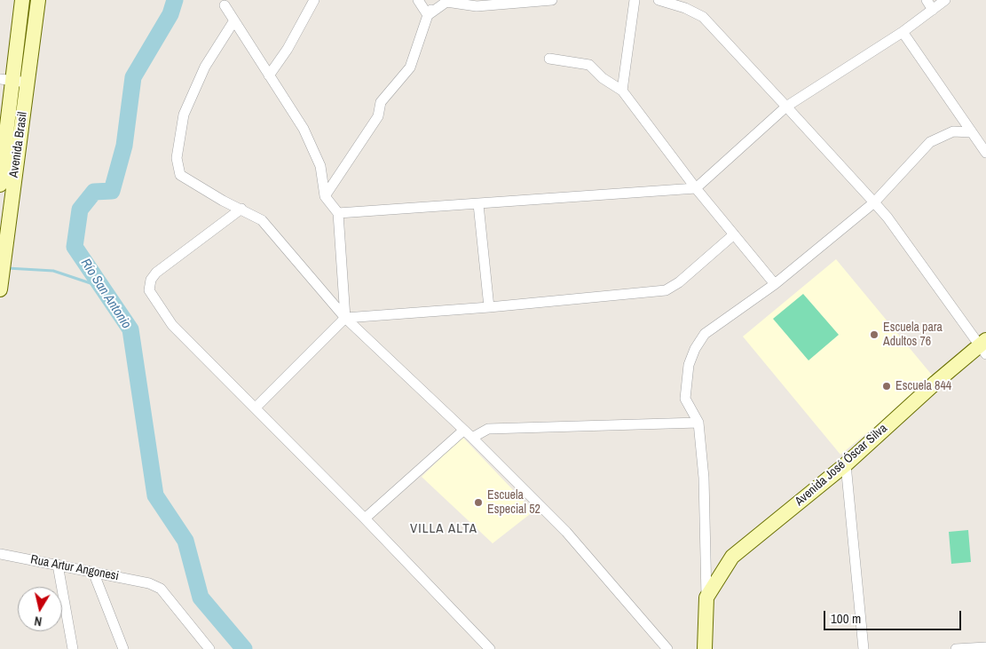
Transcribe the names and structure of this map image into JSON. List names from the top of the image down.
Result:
{
  "streets": {
    "main road": ["Avenida Brasil", "Avenida José Óscar Silva"],
    "street": ["Rua Artur Angonesi"]
  },
  "districts": ["VILLA ALTA"],
  "water": ["Río San Antonio"],
  "places": ["Escuela para Adultos 76", "Escuela 844", "Escuela Especial 52"],
  "scale_bar": "100 m",
  "north": "bottom"
}
